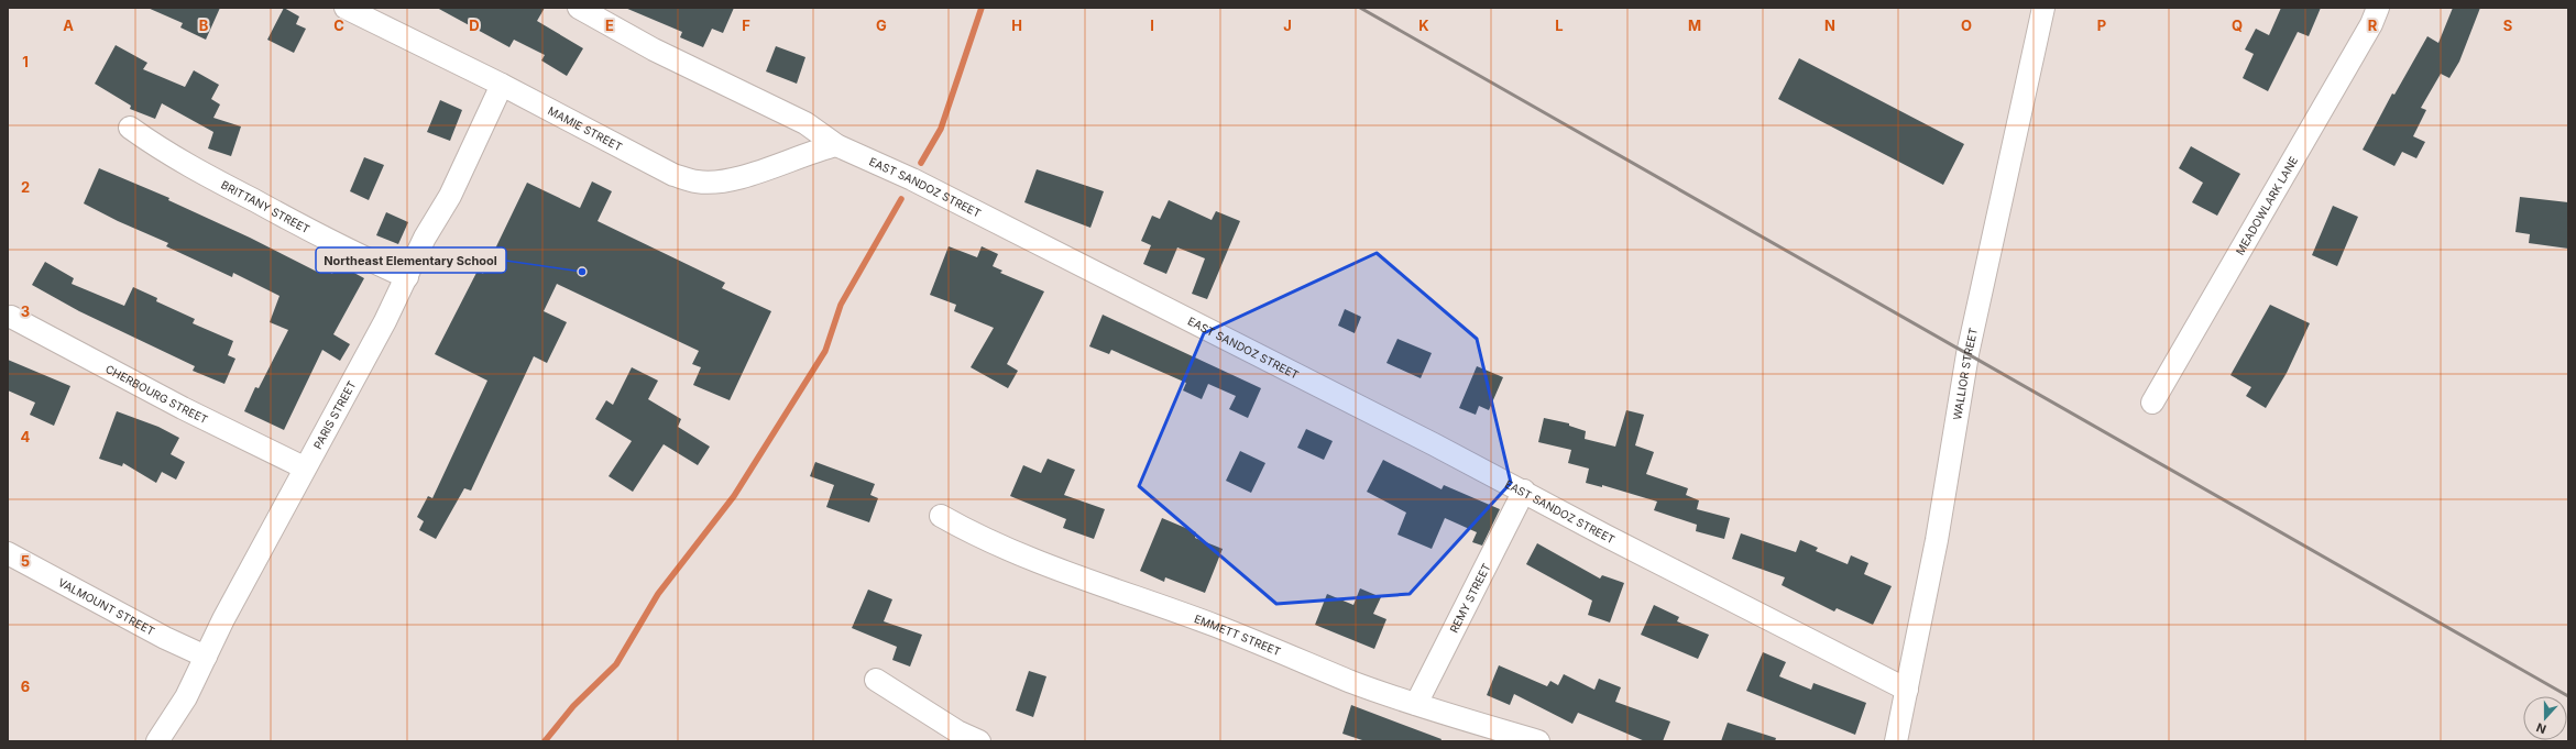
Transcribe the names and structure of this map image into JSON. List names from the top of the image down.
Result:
{
  "streets": {
    "street": [
      "MAMIE STREET",
      "EAST SANDOZ STREET",
      "MEADOWLARK LANE",
      "BRITTANY STREET",
      "WALLIOR STREET",
      "CHERBOURG STREET",
      "PARIS STREET",
      "REMY STREET",
      "VALMOUNT STREET",
      "EMMETT STREET"
    ]
  },
  "crossings": [
    ["MAMIE STREET", "EAST SANDOZ STREET"],
    ["MAMIE STREET", "PARIS STREET"],
    ["EAST SANDOZ STREET", "WALLIOR STREET"],
    ["EAST SANDOZ STREET", "REMY STREET"],
    ["BRITTANY STREET", "PARIS STREET"],
    ["CHERBOURG STREET", "PARIS STREET"],
    ["PARIS STREET", "VALMOUNT STREET"],
    ["REMY STREET", "EMMETT STREET"]
  ],
  "places": ["Northeast Elementary School"],
  "north": "bottom",
  "grid": {
    "columns": [
      "A",
      "B",
      "C",
      "D",
      "E",
      "F",
      "G",
      "H",
      "I",
      "J",
      "K",
      "L",
      "M",
      "N",
      "O",
      "P",
      "Q",
      "R",
      "S"
    ],
    "rows": [
      "1",
      "2",
      "3",
      "4",
      "5",
      "6"
    ]
  }
}
